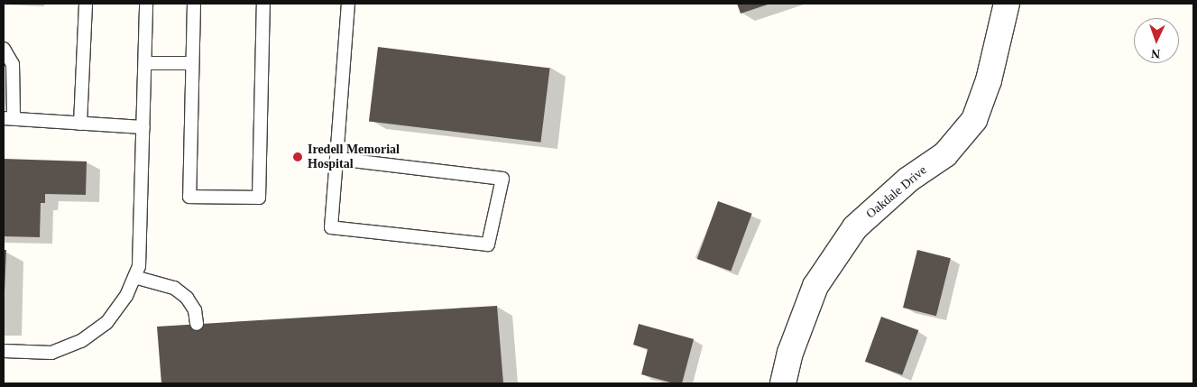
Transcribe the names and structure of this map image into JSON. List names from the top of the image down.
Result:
{
  "streets": {
    "street": ["Oakdale Drive"]
  },
  "places": ["Iredell Memorial Hospital"],
  "north": "bottom"
}
